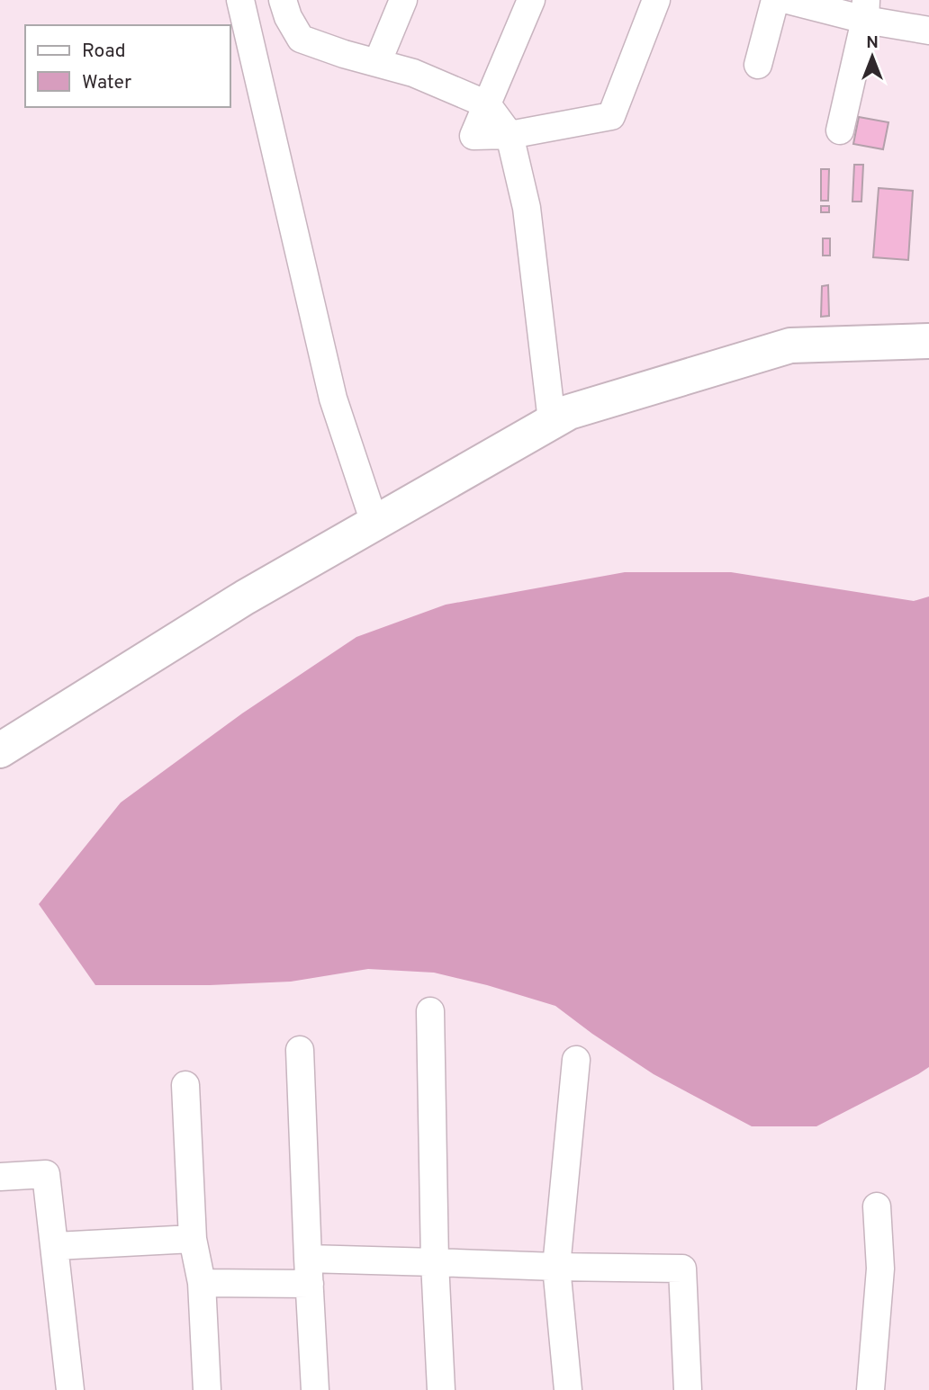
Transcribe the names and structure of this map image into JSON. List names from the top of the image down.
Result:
{
  "legend": ["Road", "Water"],
  "north": "top"
}
